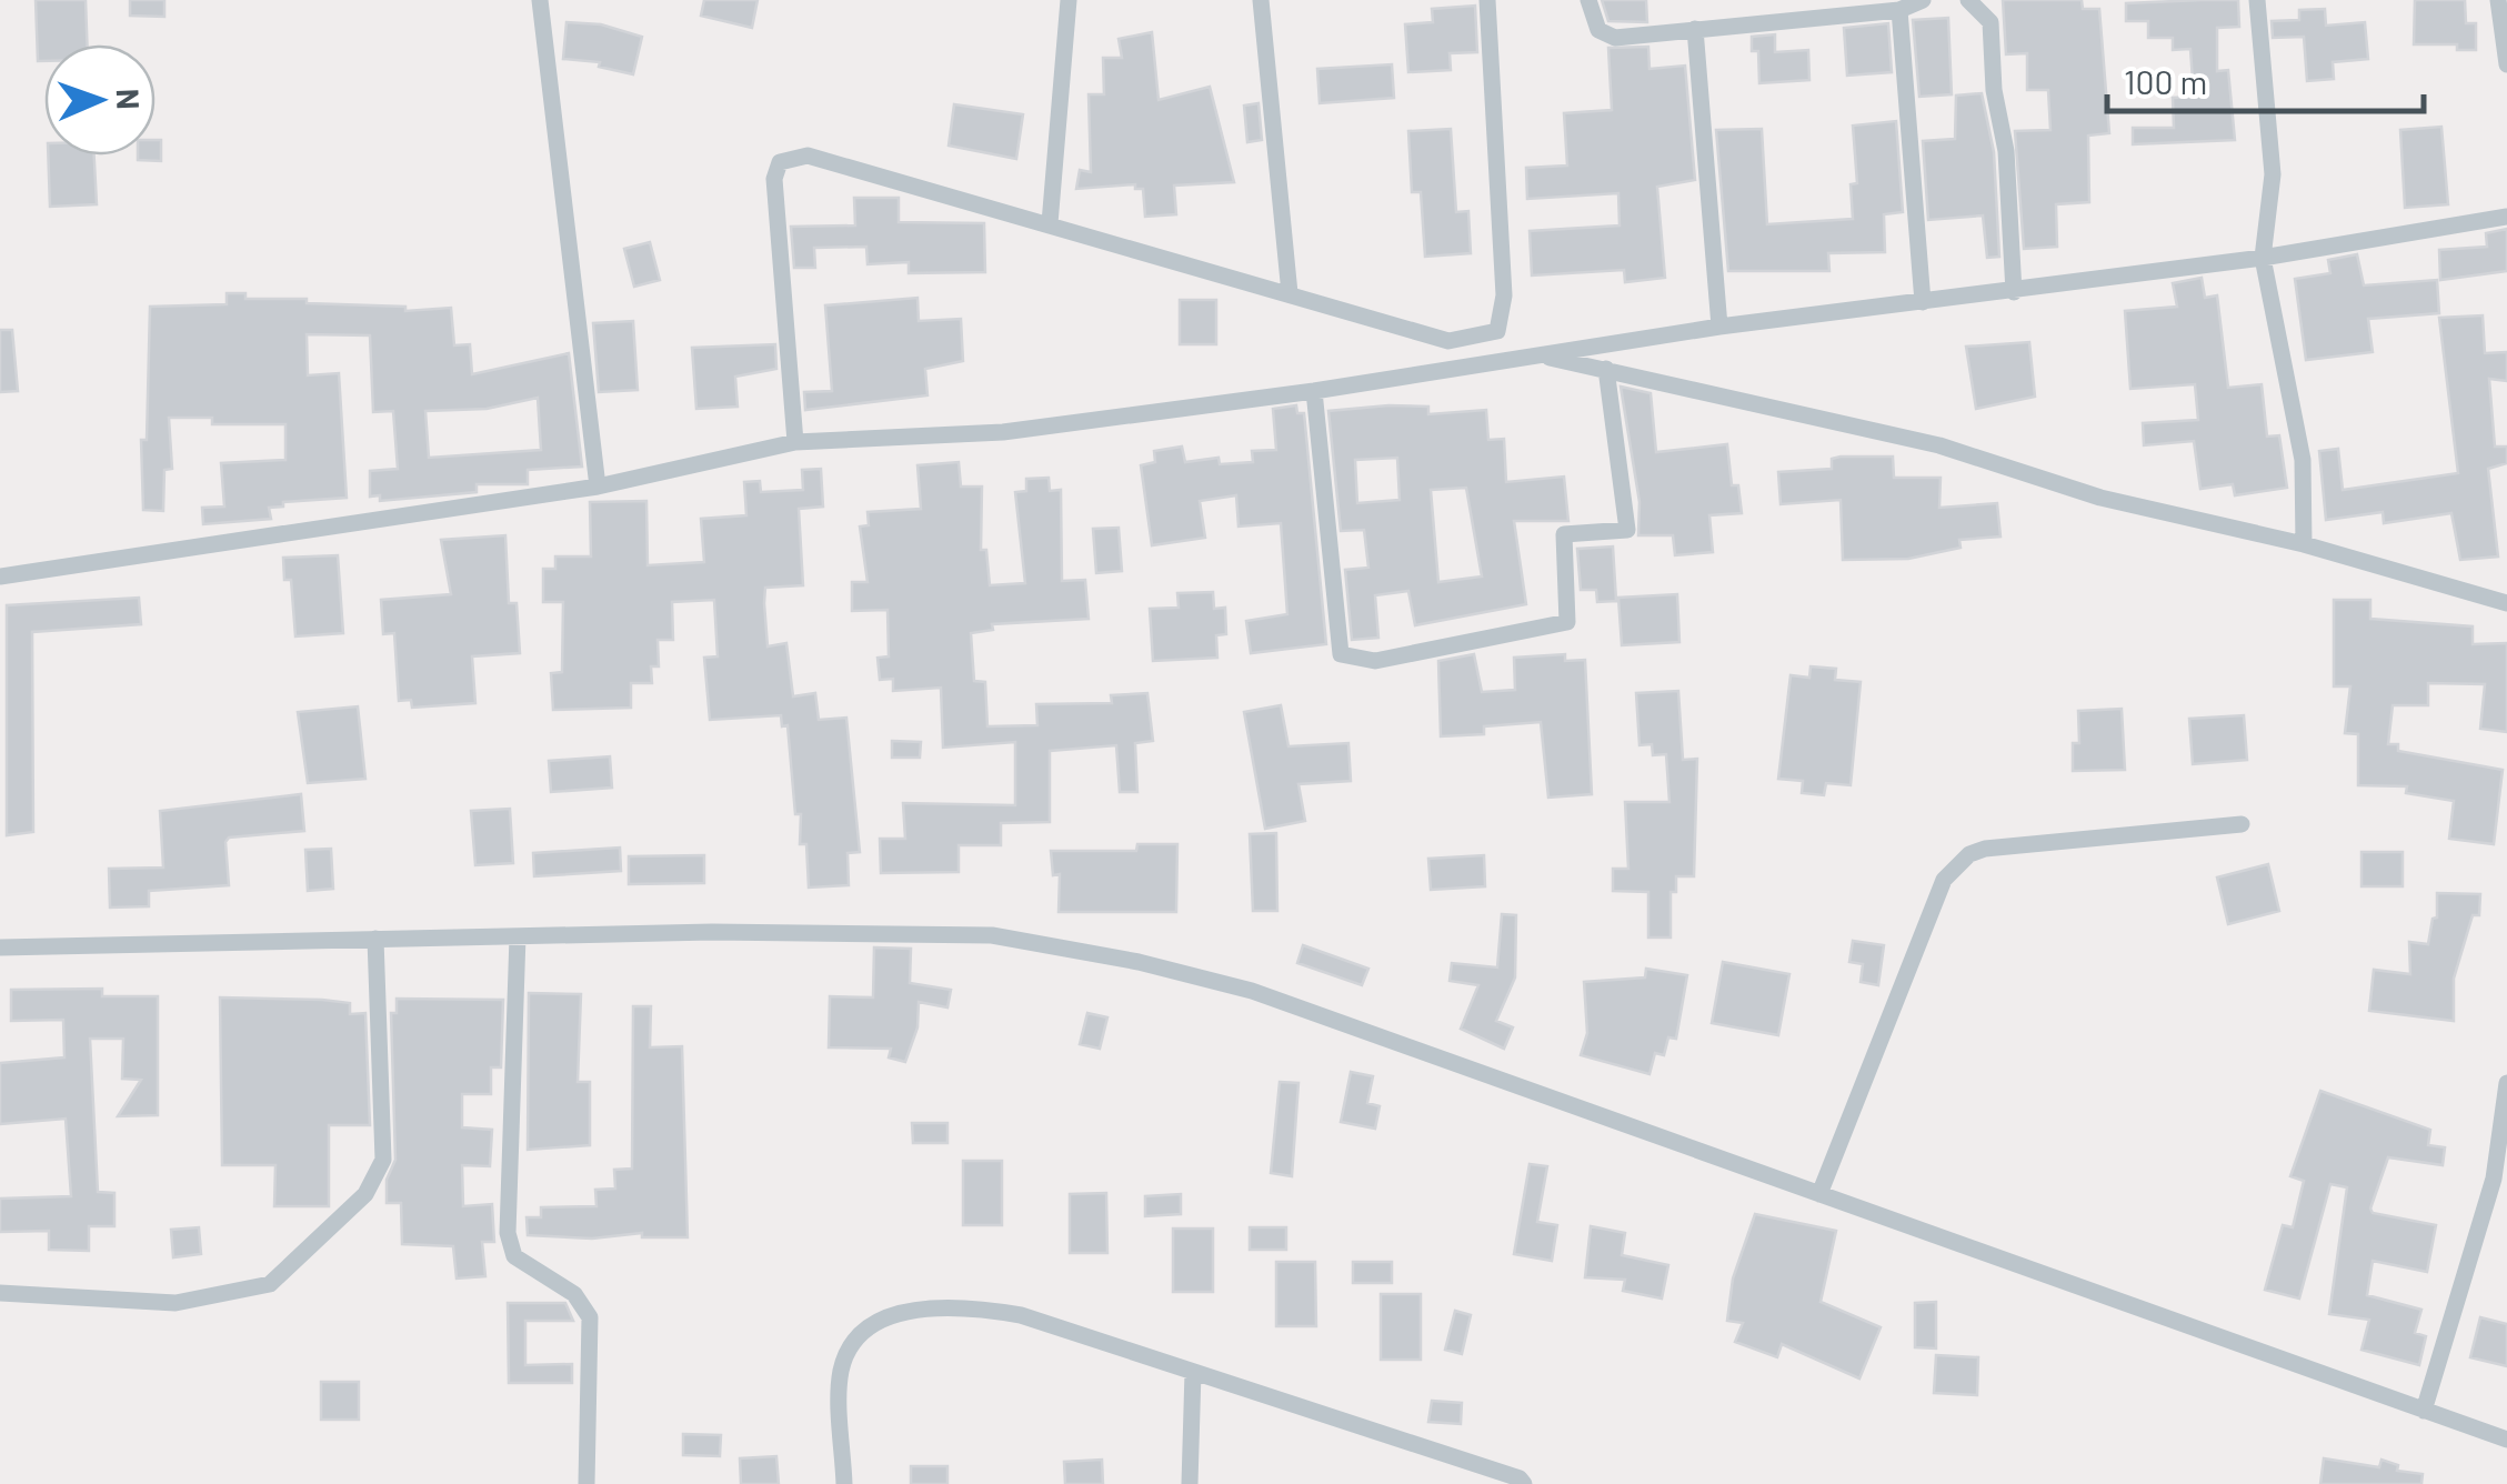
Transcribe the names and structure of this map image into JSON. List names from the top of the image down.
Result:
{
  "scale_bar": "100 m",
  "north": "right"
}
